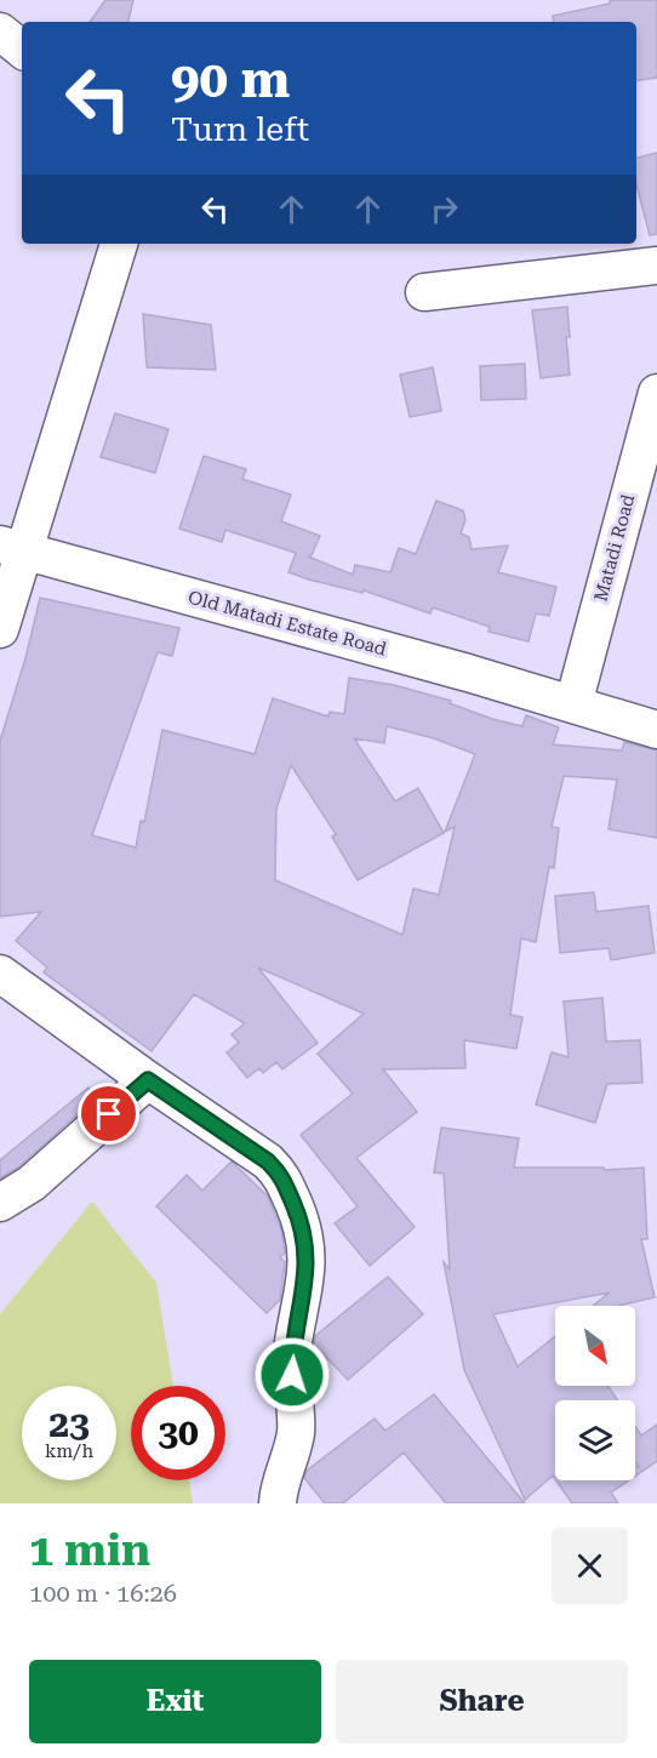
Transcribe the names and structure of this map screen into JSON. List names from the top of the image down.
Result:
{
  "streets": {
    "street": ["Matadi Road", "Old Matadi Estate Road"]
  },
  "crossings": [
    ["Matadi Road", "Old Matadi Estate Road"]
  ],
  "north": "bottom right",
  "page": {
    "turn": ["90 m", "Turn left"],
    "speed": "23 km/h",
    "limit": "30",
    "heading": ["1 min", "100 m · 16:26"],
    "buttons": ["Exit", "Share"]
  }
}
